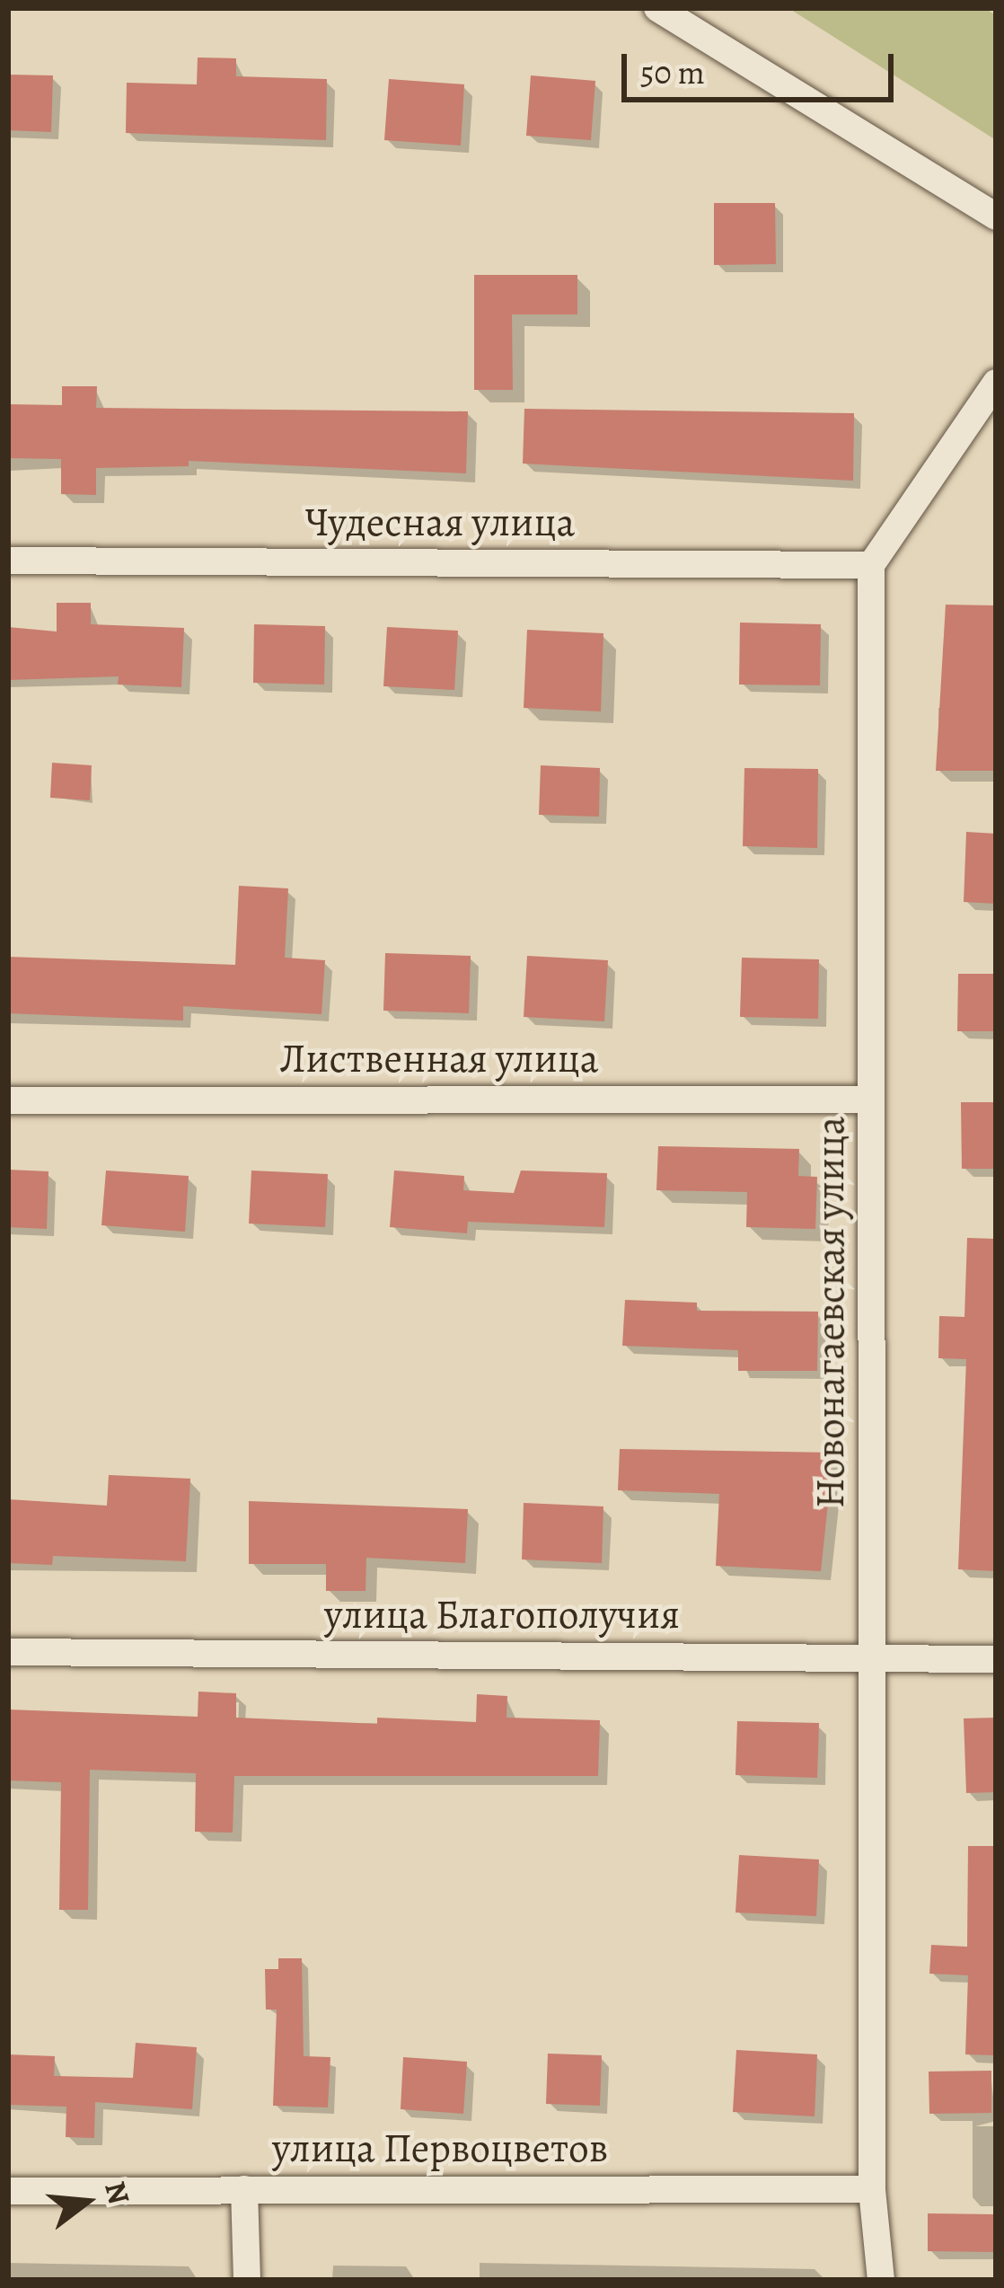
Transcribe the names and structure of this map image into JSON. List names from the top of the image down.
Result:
{
  "streets": {
    "street": [
      "Чудесная улица",
      "Лиственная улица",
      "Новонагаевская улица",
      "улица Благополучия",
      "улица Первоцветов"
    ]
  },
  "crossings": [
    ["Чудесная улица", "Новонагаевская улица"],
    ["Лиственная улица", "Новонагаевская улица"],
    ["Новонагаевская улица", "улица Благополучия"],
    ["Новонагаевская улица", "улица Первоцветов"]
  ],
  "scale_bar": "50 m",
  "north": "right"
}
